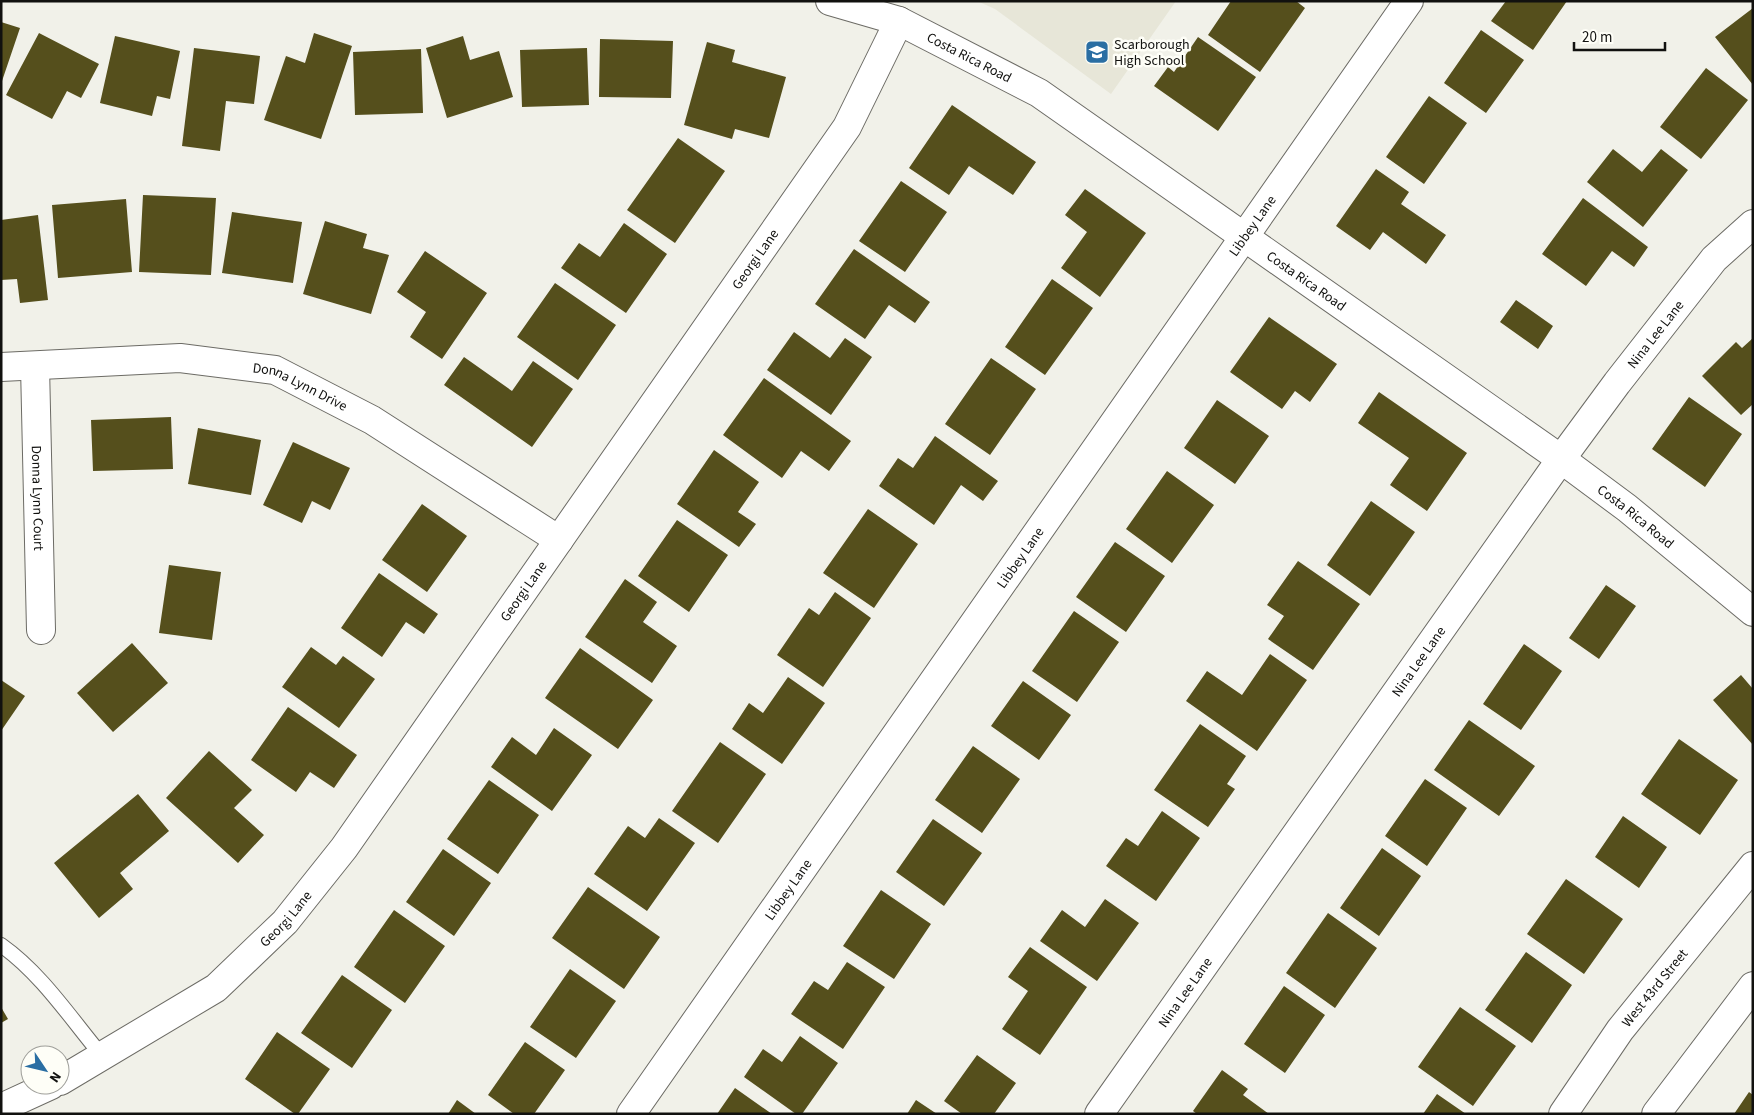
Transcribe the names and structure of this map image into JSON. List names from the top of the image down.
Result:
{
  "streets": {
    "street": [
      "Costa Rica Road",
      "Libbey Lane",
      "Georgi Lane",
      "Nina Lee Lane",
      "Donna Lynn Drive",
      "Donna Lynn Court",
      "West 43rd Street"
    ]
  },
  "crossings": [
    ["Costa Rica Road", "Libbey Lane"],
    ["Costa Rica Road", "Georgi Lane"],
    ["Costa Rica Road", "Nina Lee Lane"],
    ["Georgi Lane", "Donna Lynn Drive"],
    ["Donna Lynn Drive", "Donna Lynn Court"]
  ],
  "places": {
    "school or university": ["Scarborough High School"]
  },
  "scale_bar": "20 m",
  "north": "bottom right"
}
